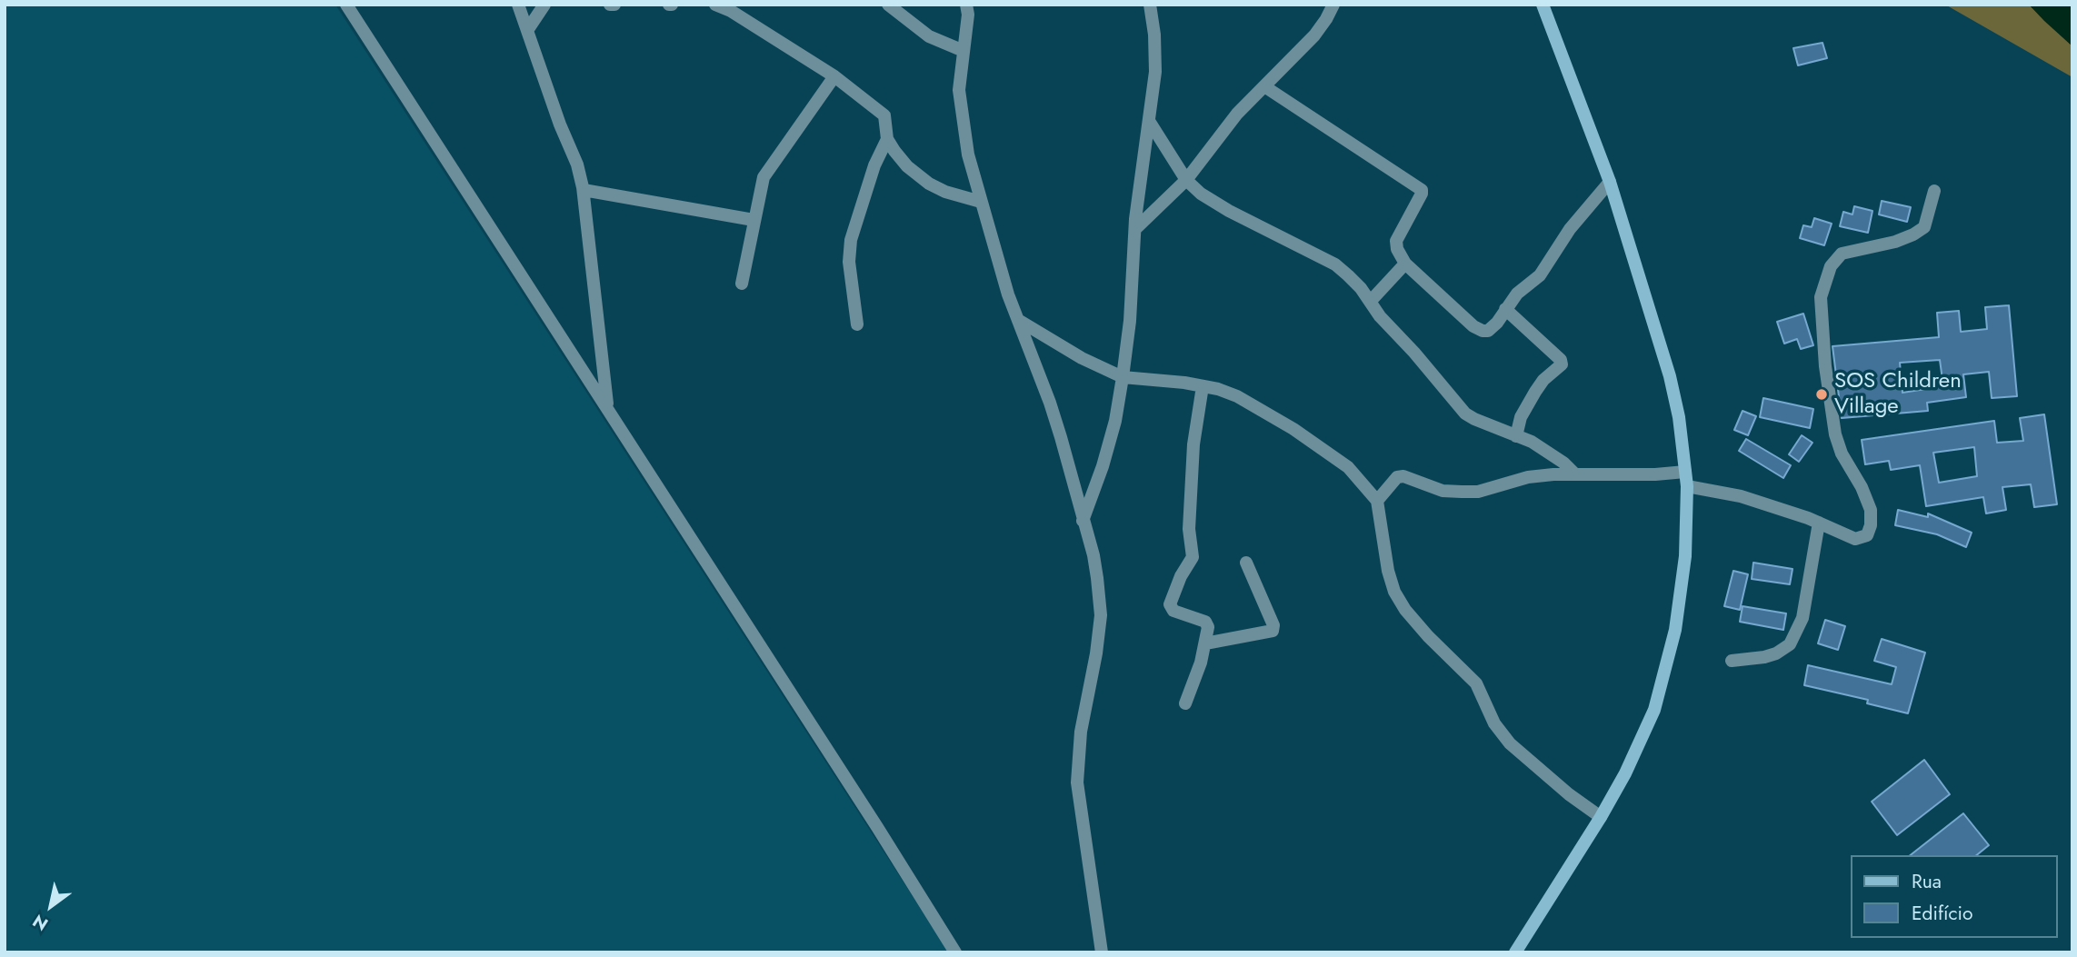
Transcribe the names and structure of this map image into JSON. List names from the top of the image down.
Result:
{
  "places": ["SOS Children Village"],
  "legend": ["Rua", "Edifício"],
  "north": "bottom left"
}
